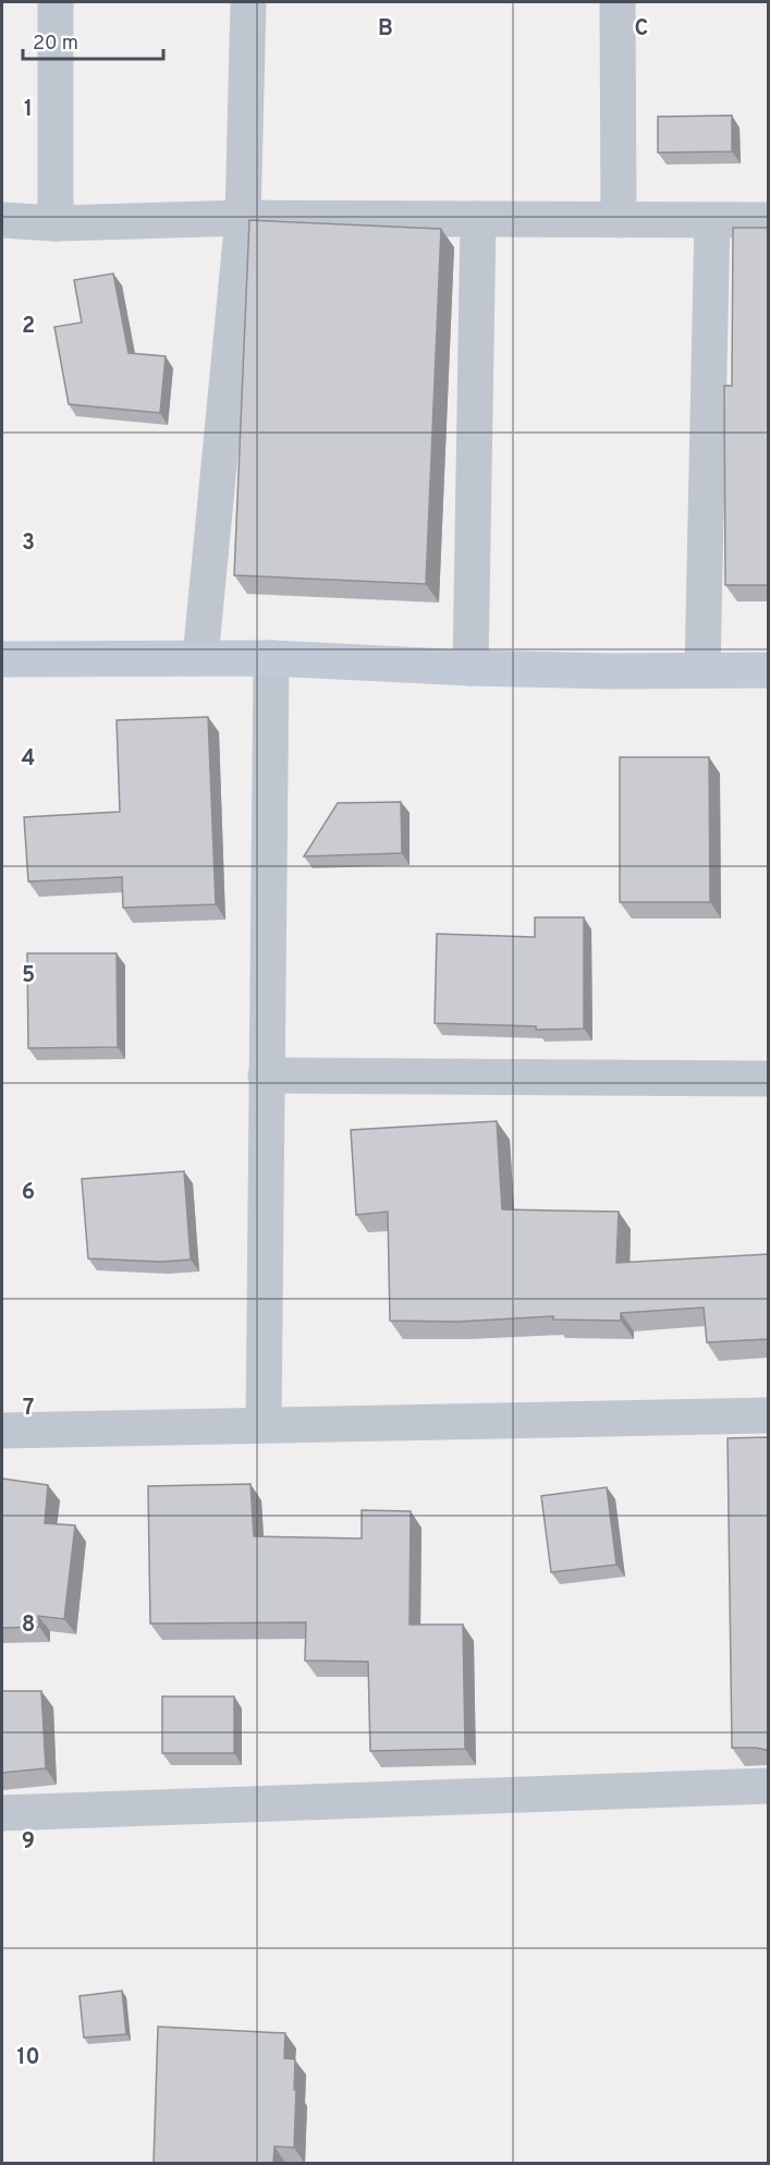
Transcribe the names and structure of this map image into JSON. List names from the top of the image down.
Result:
{
  "scale_bar": "20 m",
  "grid": {
    "columns": ["B", "C"],
    "rows": [
      "1",
      "2",
      "3",
      "4",
      "5",
      "6",
      "7",
      "8",
      "9",
      "10"
    ]
  }
}
